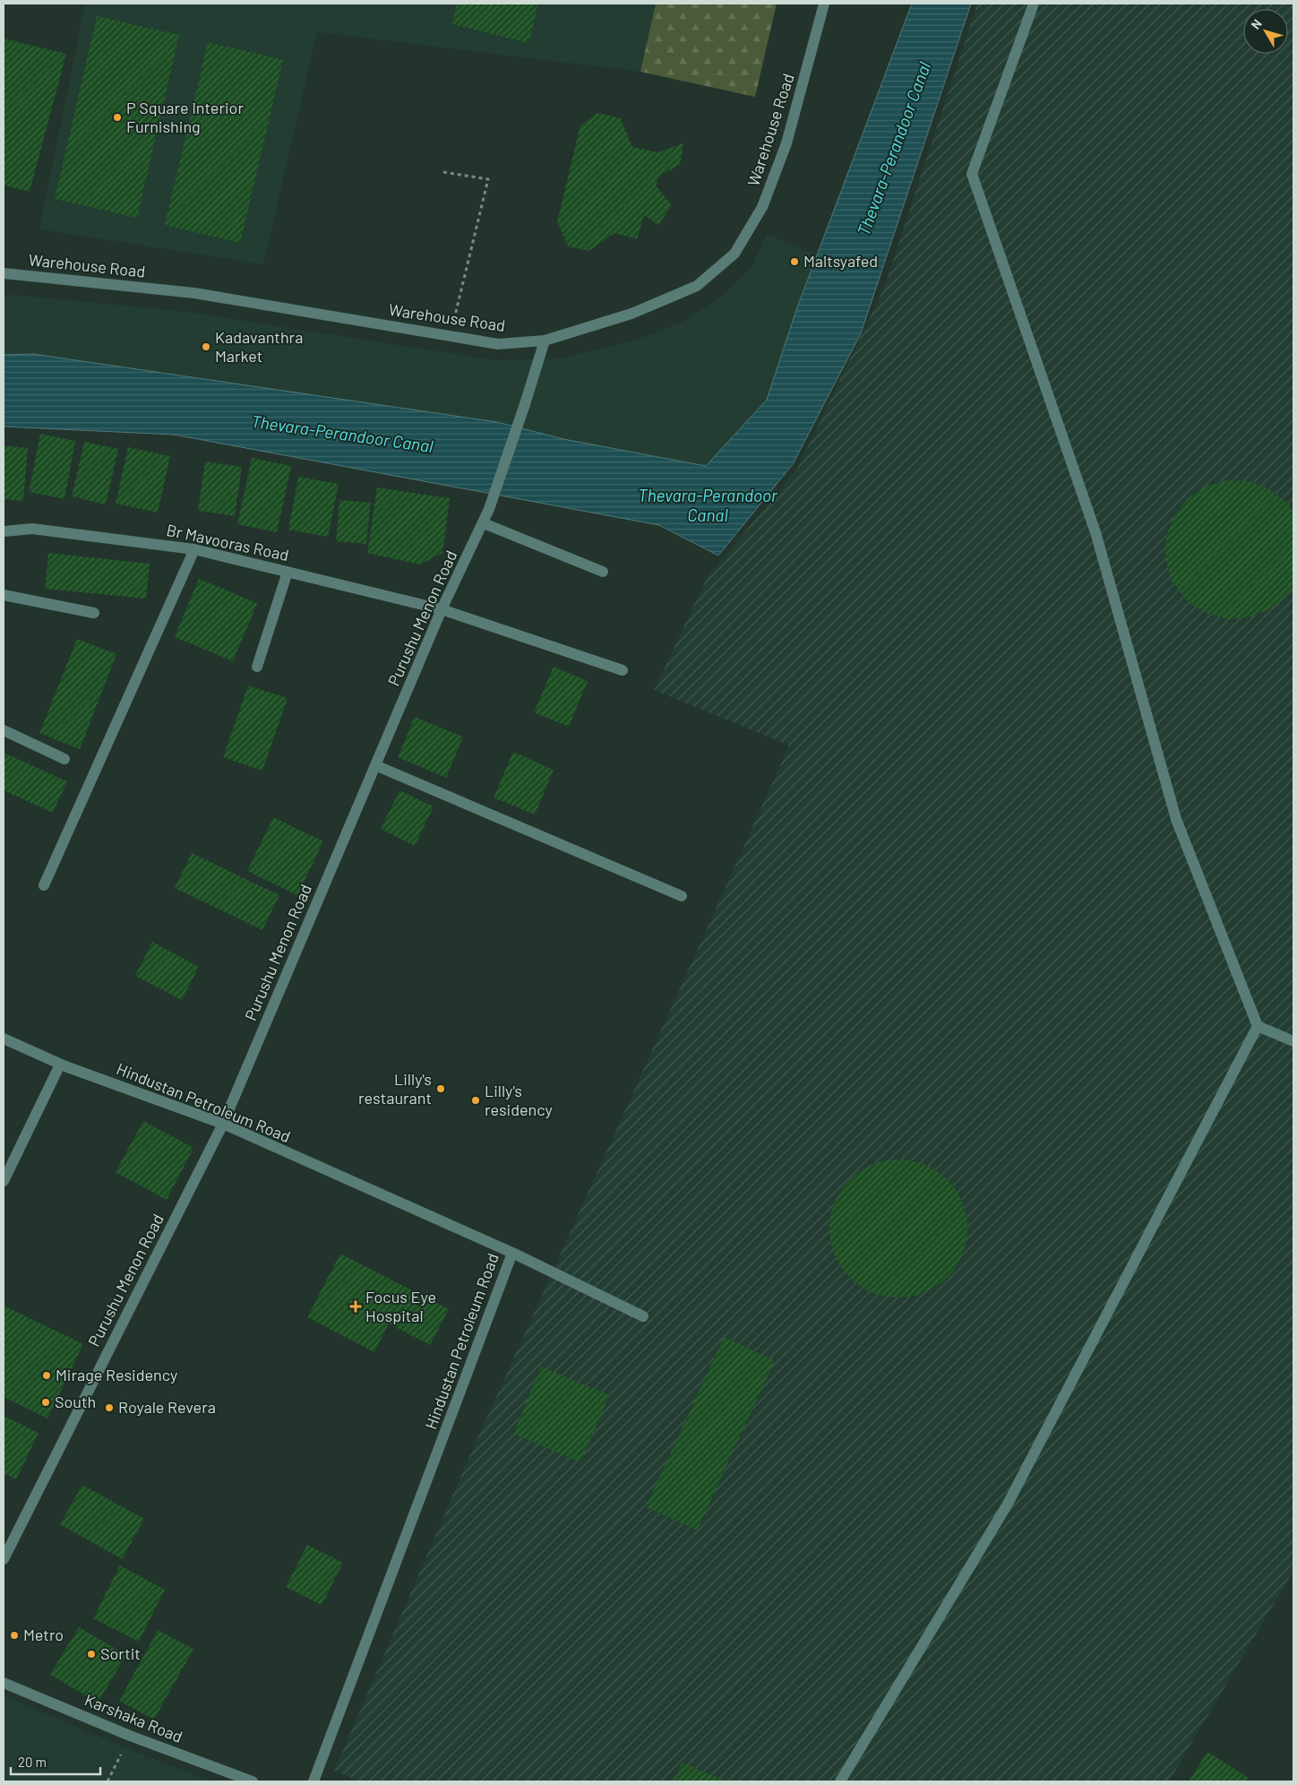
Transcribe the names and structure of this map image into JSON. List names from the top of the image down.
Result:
{
  "streets": {
    "street": [
      "Warehouse Road",
      "Br Mavooras Road",
      "Purushu Menon Road",
      "Hindustan Petroleum Road",
      "Karshaka Road"
    ]
  },
  "crossings": [
    ["Warehouse Road", "Purushu Menon Road"],
    ["Br Mavooras Road", "Purushu Menon Road"],
    ["Purushu Menon Road", "Hindustan Petroleum Road"]
  ],
  "water": ["Thevara-Perandoor Canal"],
  "places": {
    "other": [
      "P Square Interior Furnishing",
      "Maltsyafed",
      "Kadavanthra Market",
      "Lilly's restaurant",
      "Lilly's residency",
      "Mirage Residency",
      "South",
      "Royale Revera",
      "Metro",
      "Sortit"
    ],
    "health": ["Focus Eye Hospital"]
  },
  "scale_bar": "20 m",
  "north": "top left"
}
